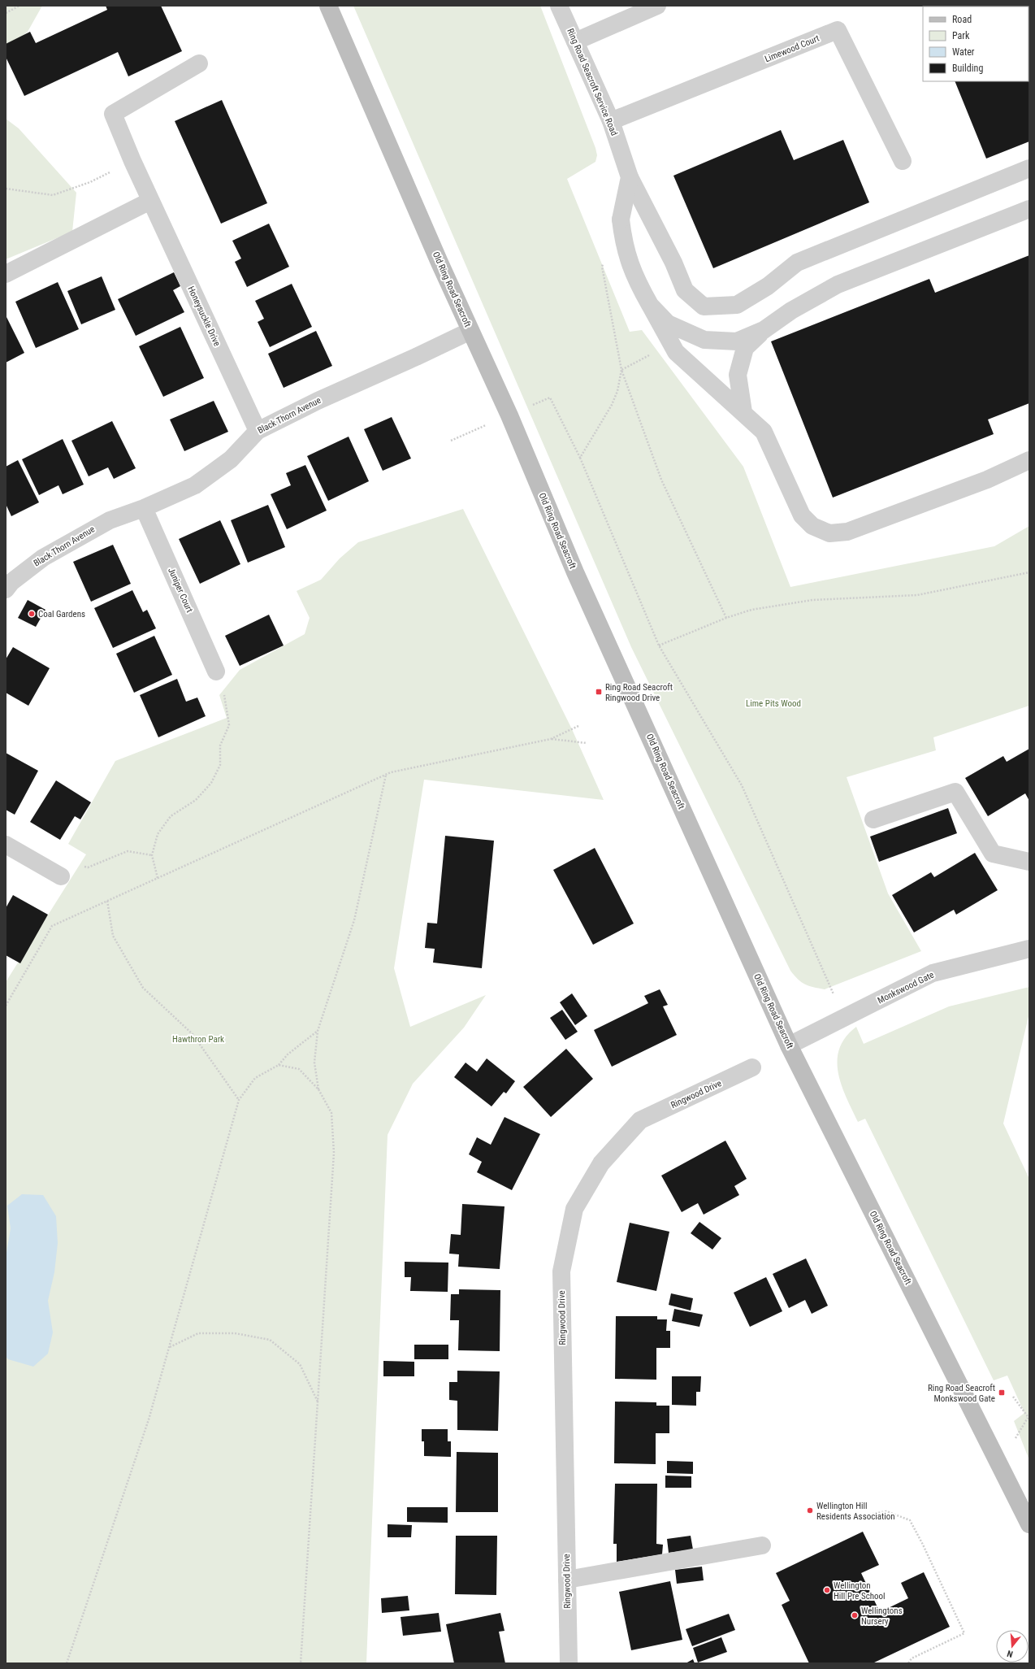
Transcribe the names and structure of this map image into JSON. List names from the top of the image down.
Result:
{
  "streets": {
    "main road": ["Old Ring Road Seacroft"],
    "street": [
      "Limewood Court",
      "Ring Road Seacroft Service Road",
      "Honeysuckle Drive",
      "Black Thorn Avenue",
      "Juniper Court",
      "Monkswood Gate",
      "Ringwood Drive"
    ]
  },
  "crossings": [
    ["Limewood Court", "Ring Road Seacroft Service Road"],
    ["Old Ring Road Seacroft", "Black Thorn Avenue"],
    ["Old Ring Road Seacroft", "Monkswood Gate"],
    ["Honeysuckle Drive", "Black Thorn Avenue"],
    ["Black Thorn Avenue", "Juniper Court"]
  ],
  "parks": ["Lime Pits Wood", "Hawthron Park"],
  "places": {
    "other": [
      "Coal Gardens",
      "Wellington Hill Residents Association",
      "Wellington Hill Pre School",
      "Wellingtons Nursery"
    ],
    "transit": ["Ring Road Seacroft Ringwood Drive", "Ring Road Seacroft Monkswood Gate"]
  },
  "legend": [
    "Road",
    "Park",
    "Water",
    "Building"
  ],
  "north": "bottom"
}
